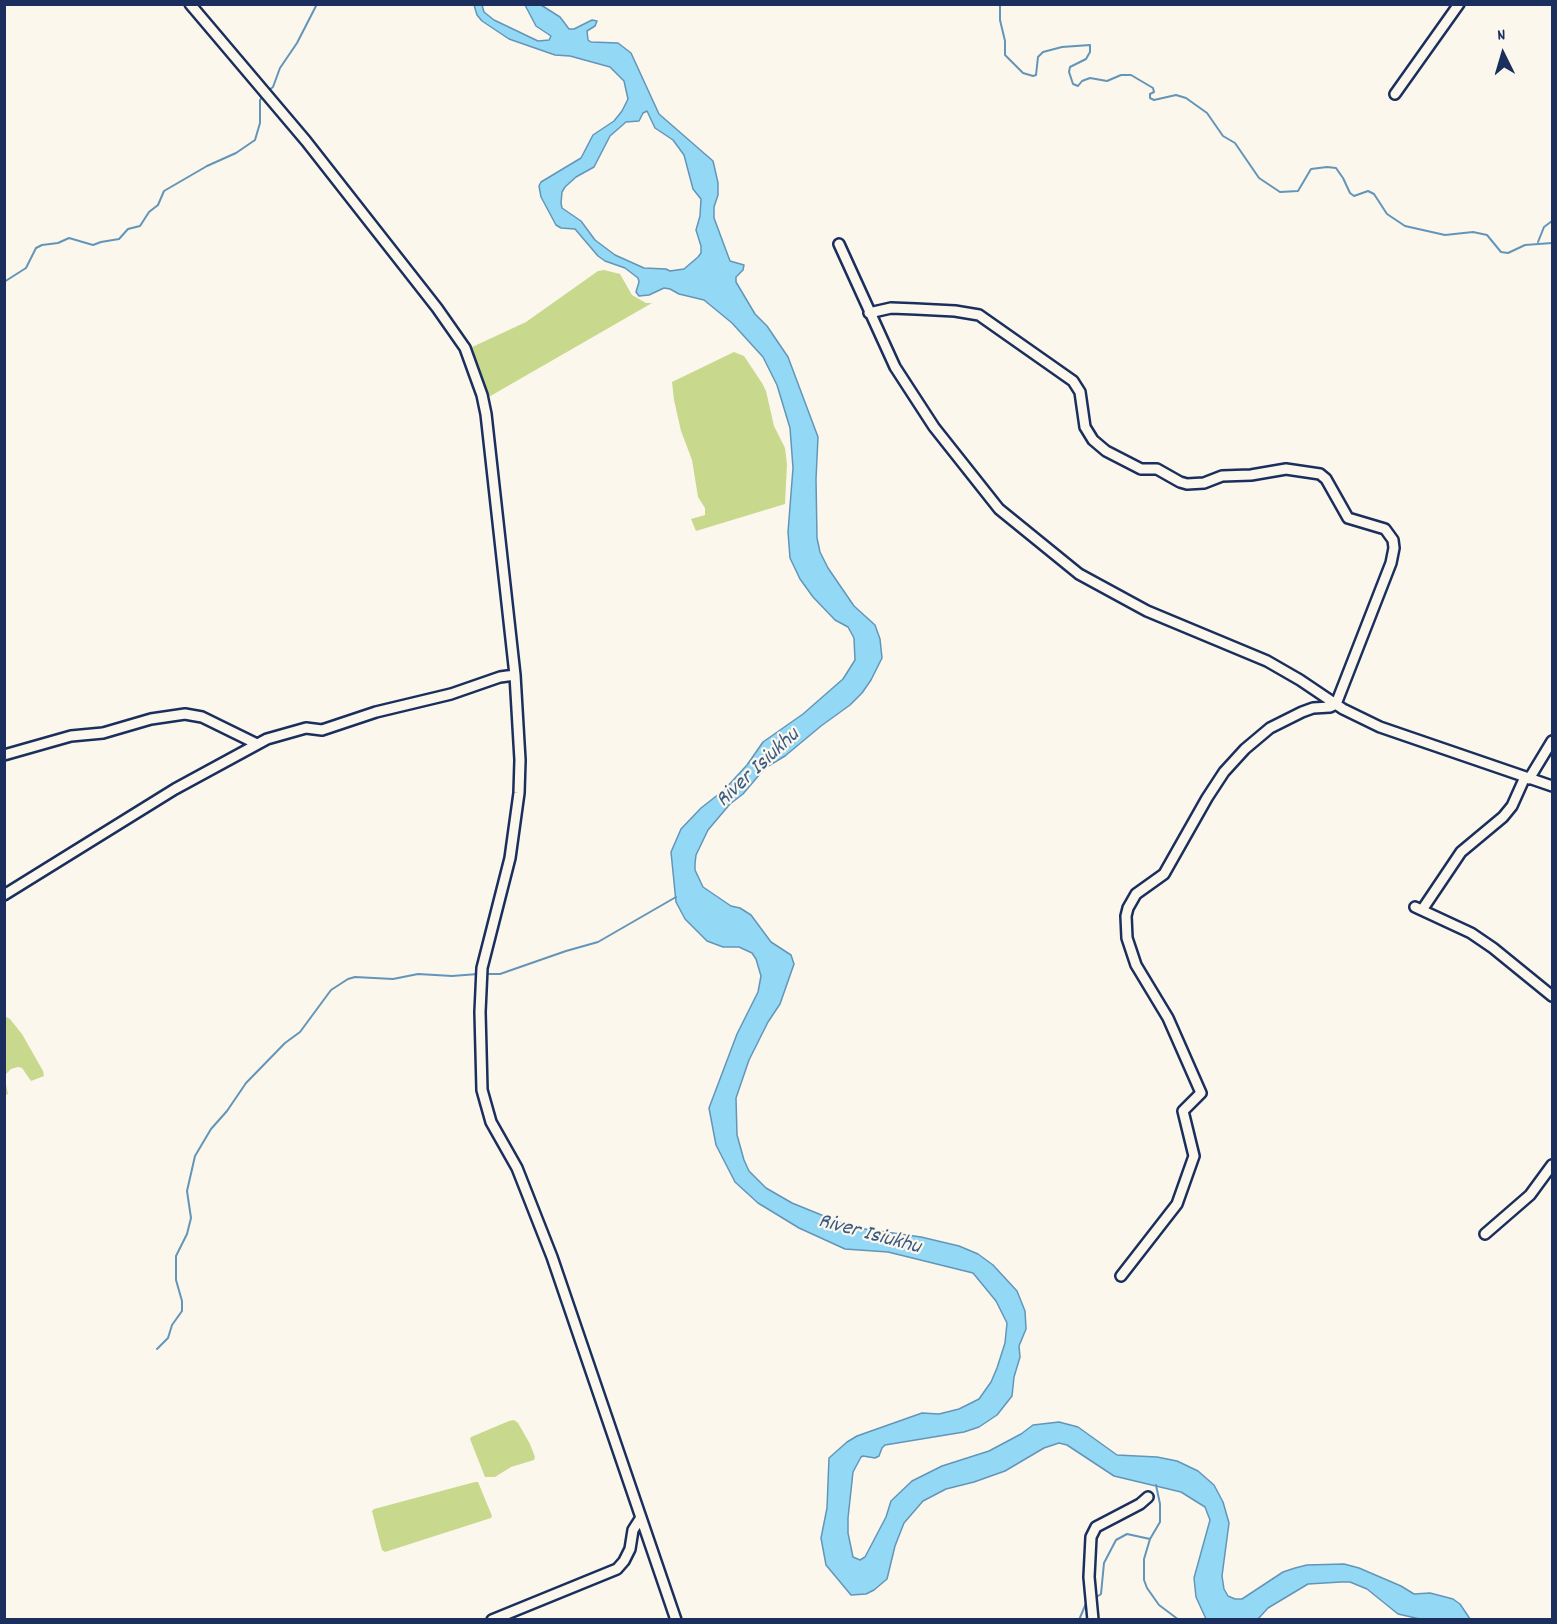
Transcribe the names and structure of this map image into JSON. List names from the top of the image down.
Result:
{
  "water": ["River Isiukhu"],
  "north": "top"
}
